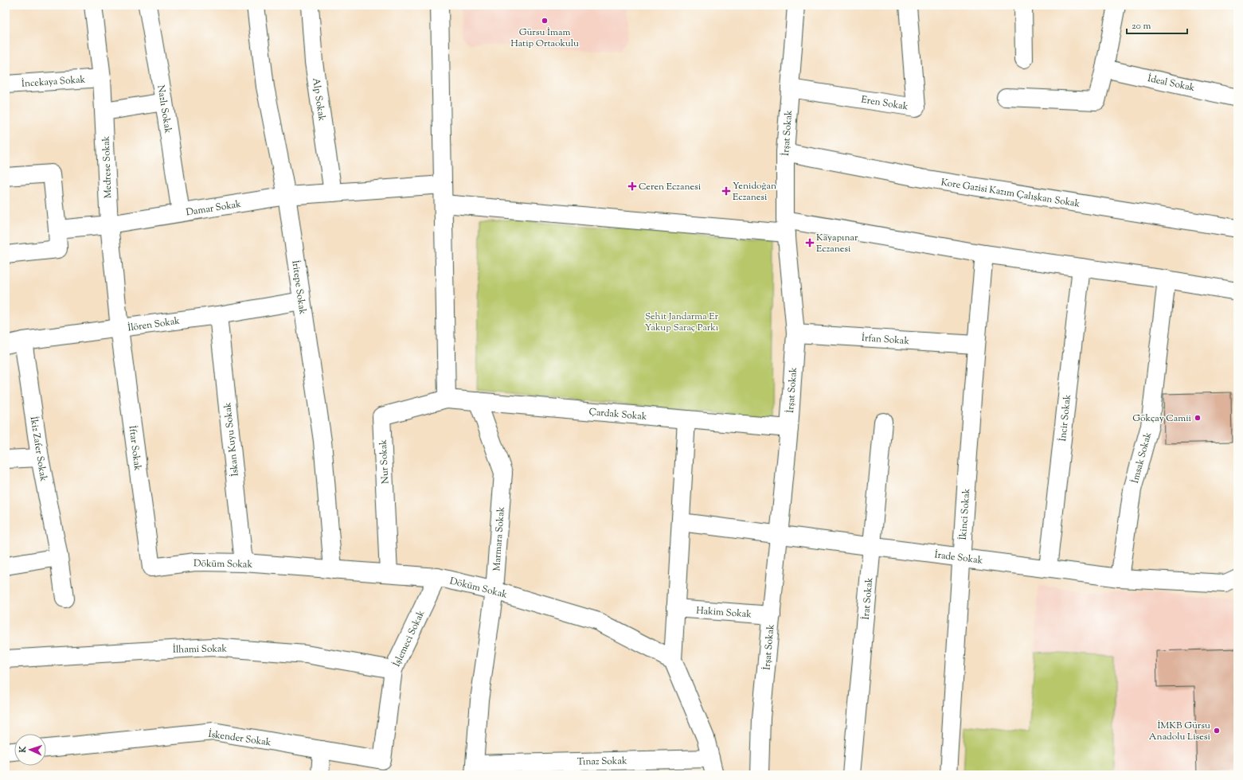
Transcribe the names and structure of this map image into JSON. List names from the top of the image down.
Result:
{
  "streets": {
    "street": [
      "İncekaya Sokak",
      "İdeal Sokak",
      "Alp Sokak",
      "Eren Sokak",
      "Nazlı Sokak",
      "İrşat Sokak",
      "Medrese Sokak",
      "Kore Gazisi Kazım Çalışkan Sokak",
      "Damar Sokak",
      "İritepe Sokak",
      "İlören Sokak",
      "İrfan Sokak",
      "Çardak Sokak",
      "İncir Sokak",
      "İskan Kuyu Sokak",
      "İftar Sokak",
      "İkiz Zafer Sokak",
      "İmsak Sokak",
      "Nur Sokak",
      "İkinci Sokak",
      "Marmara Sokak",
      "İrade Sokak",
      "Döküm Sokak",
      "İrat Sokak",
      "Hakim Sokak",
      "İşlemeci Sokak",
      "İlhami Sokak",
      "İskender Sokak",
      "Tınaz Sokak"
    ]
  },
  "crossings": [
    ["İncekaya Sokak", "Medrese Sokak"],
    ["Alp Sokak", "Damar Sokak"],
    ["Eren Sokak", "İrşat Sokak"],
    ["Nazlı Sokak", "Damar Sokak"],
    ["İrşat Sokak", "Kore Gazisi Kazım Çalışkan Sokak"],
    ["İrşat Sokak", "İrfan Sokak"],
    ["İrşat Sokak", "Çardak Sokak"],
    ["İrşat Sokak", "İrade Sokak"],
    ["İrşat Sokak", "Hakim Sokak"],
    ["Medrese Sokak", "Damar Sokak"],
    ["Medrese Sokak", "İlören Sokak"],
    ["Medrese Sokak", "İftar Sokak"],
    ["Damar Sokak", "İritepe Sokak"],
    ["İritepe Sokak", "İlören Sokak"],
    ["İritepe Sokak", "Döküm Sokak"],
    ["İlören Sokak", "İskan Kuyu Sokak"],
    ["İlören Sokak", "İftar Sokak"],
    ["İlören Sokak", "İkiz Zafer Sokak"],
    ["İrfan Sokak", "İkinci Sokak"],
    ["Çardak Sokak", "Nur Sokak"],
    ["Çardak Sokak", "Marmara Sokak"],
    ["İncir Sokak", "İrade Sokak"],
    ["İskan Kuyu Sokak", "Döküm Sokak"],
    ["İftar Sokak", "Döküm Sokak"],
    ["İmsak Sokak", "İrade Sokak"],
    ["Nur Sokak", "Döküm Sokak"],
    ["İkinci Sokak", "İrade Sokak"],
    ["Marmara Sokak", "Döküm Sokak"],
    ["Marmara Sokak", "Tınaz Sokak"],
    ["İrade Sokak", "İrat Sokak"],
    ["Döküm Sokak", "İşlemeci Sokak"],
    ["İşlemeci Sokak", "İlhami Sokak"],
    ["İşlemeci Sokak", "İskender Sokak"]
  ],
  "parks": ["Şehit Jandarma Er Yakup Saraç Parkı"],
  "places": {
    "other": ["Gürsu İmam Hatip Ortaokulu", "Gökçay Camii", "İMKB Gürsu Anadolu Lisesi"],
    "health": ["Ceren Eczanesi", "Yenidoğan Eczanesi", "Kayapınar Eczanesi"]
  },
  "scale_bar": "20 m",
  "north": "left"
}
